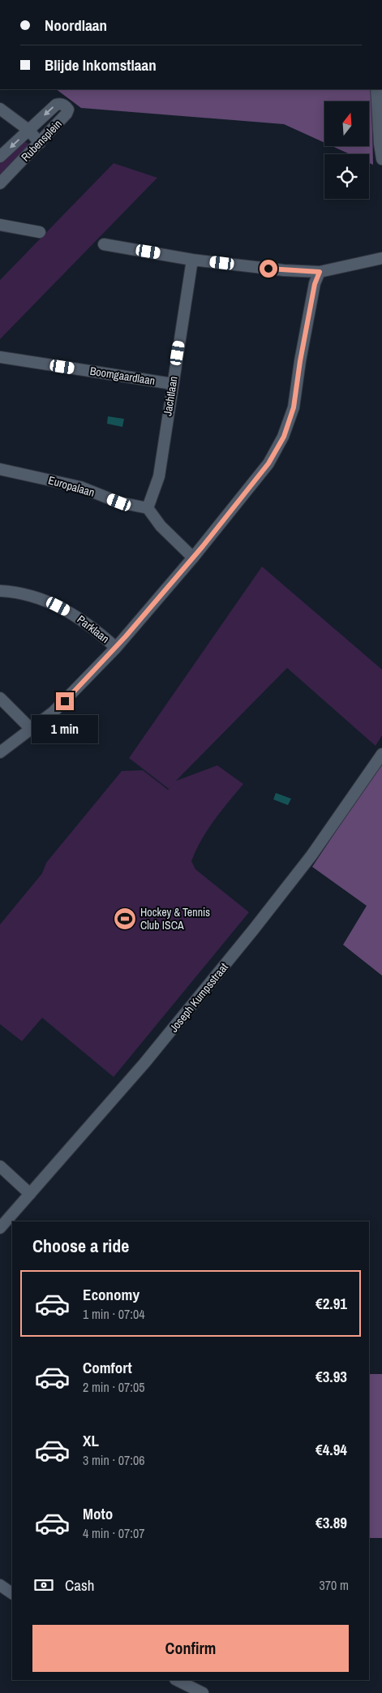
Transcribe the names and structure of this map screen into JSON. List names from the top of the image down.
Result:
{
  "streets": {
    "street": [
      "Rubensplein",
      "Boomgaardlaan",
      "Jachtlaan",
      "Europalaan",
      "Parklaan",
      "Joseph Kumpsstraat"
    ]
  },
  "crossings": [
    ["Boomgaardlaan", "Jachtlaan"],
    ["Jachtlaan", "Europalaan"]
  ],
  "places": {
    "sports": ["Hockey & Tennis Club ISCA"]
  },
  "north": "top",
  "page": {
    "banner": ["Noordlaan", "Blijde Inkomstlaan"],
    "bubble": "1 min",
    "heading": "Choose a ride",
    "list": [
      {
        "name": "Economy",
        "note": "1 min · 07:04",
        "value": "€2.91"
      },
      {
        "name": "Comfort",
        "note": "2 min · 07:05",
        "value": "€3.93"
      },
      {
        "name": "XL",
        "note": "3 min · 07:06",
        "value": "€4.94"
      },
      {
        "name": "Moto",
        "note": "4 min · 07:07",
        "value": "€3.89"
      }
    ],
    "pay": ["Cash", "370 m"],
    "buttons": "Confirm"
  }
}
